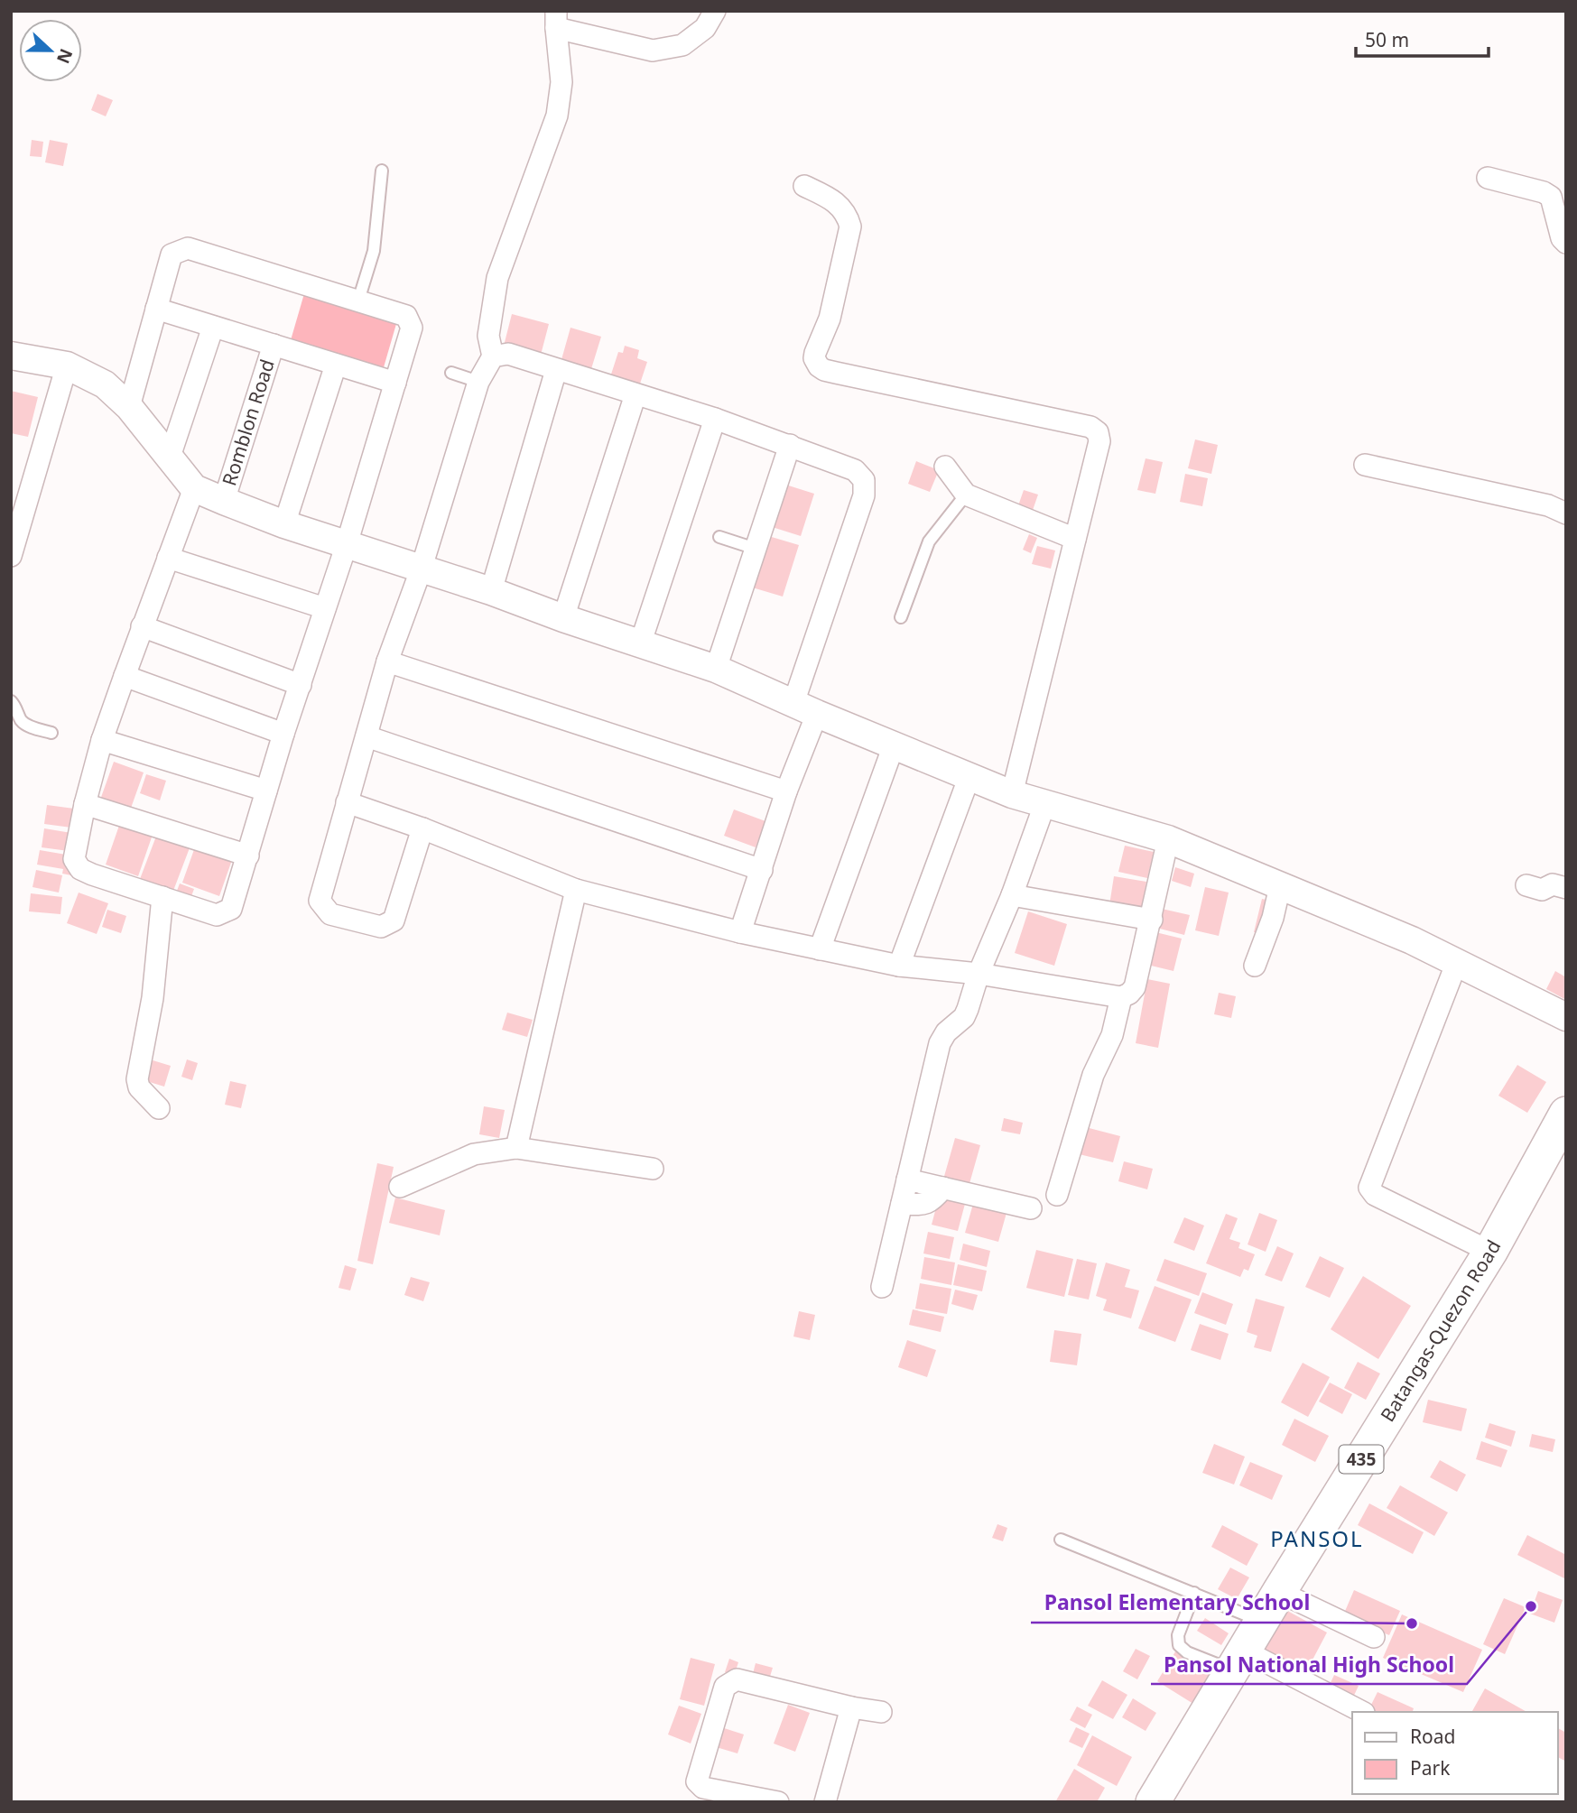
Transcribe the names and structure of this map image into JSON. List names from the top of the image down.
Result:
{
  "streets": {
    "main road": ["Batangas-Quezon Road", "435"],
    "street": ["Romblon Road"]
  },
  "districts": ["PANSOL"],
  "places": ["Pansol National High School", "Pansol Elementary School"],
  "legend": ["Road", "Park"],
  "scale_bar": "50 m",
  "north": "right"
}
